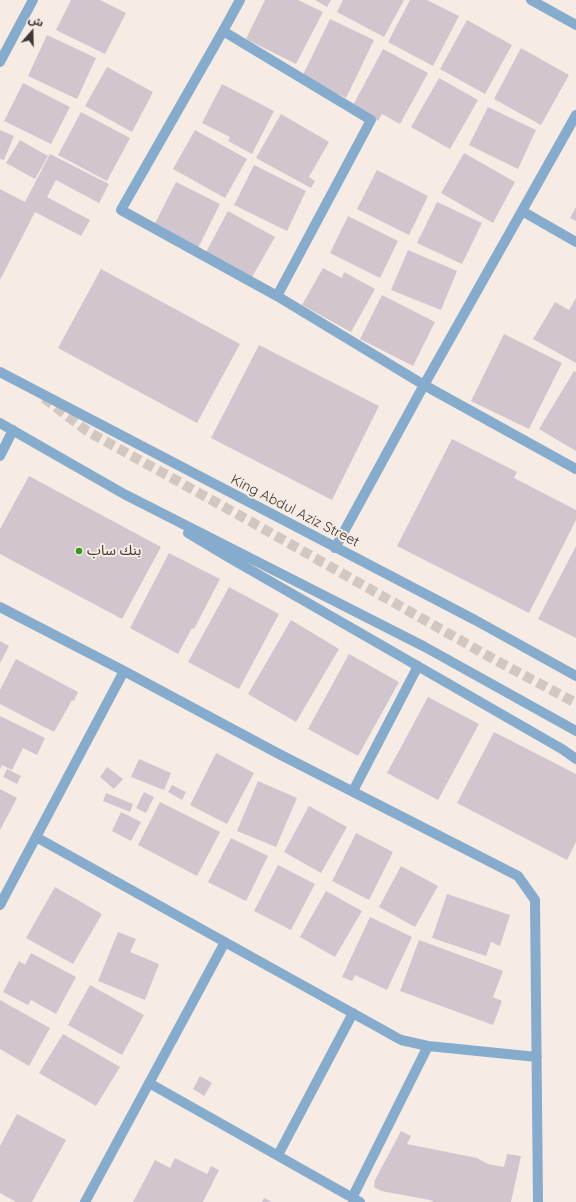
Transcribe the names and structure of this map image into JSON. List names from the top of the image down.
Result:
{
  "streets": {
    "street": ["King Abdul Aziz Street"]
  },
  "places": ["بنك ساب"],
  "north": "top"
}
